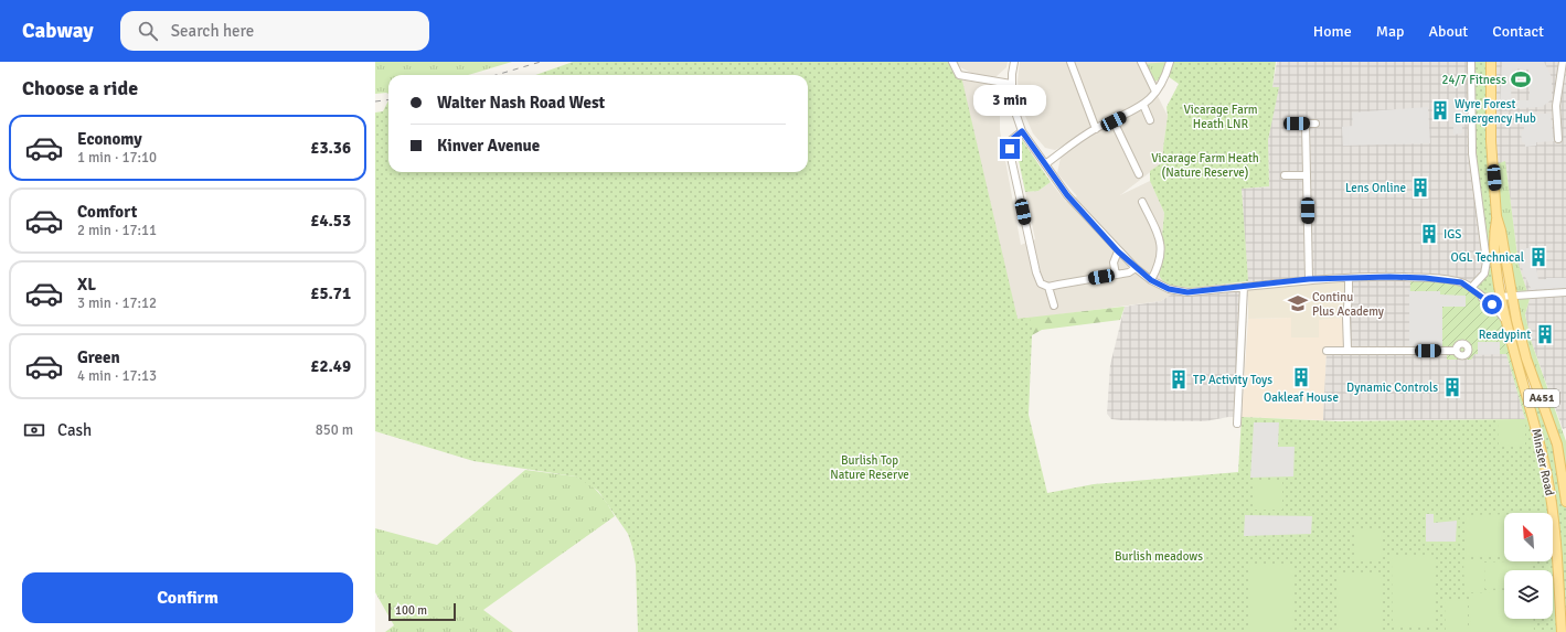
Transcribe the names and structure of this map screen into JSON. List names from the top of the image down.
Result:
{
  "streets": {
    "main road": ["A451", "Minster Road"]
  },
  "crossings": [
    ["A451", "Minster Road"]
  ],
  "parks": [
    "Vicarage Farm Heath LNR",
    "Vicarage Farm Heath (Nature Reserve)",
    "Burlish Top Nature Reserve",
    "Burlish meadows"
  ],
  "places": {
    "sports": ["24/7 Fitness"],
    "building": [
      "Wyre Forest Emergency Hub",
      "Lens Online",
      "IGS",
      "OGL Technical",
      "Readypint",
      "Oakleaf House",
      "TP Activity Toys",
      "Dynamic Controls"
    ],
    "school or university": ["Continu Plus Academy"]
  },
  "scale_bar": "100 m",
  "north": "top left",
  "page": {
    "header": "Cabway",
    "search": "Search here",
    "nav": [
      "Home",
      "Map",
      "About",
      "Contact"
    ],
    "heading": "Choose a ride",
    "banner": ["Walter Nash Road West", "Kinver Avenue"],
    "bubble": "3 min",
    "list": [
      {
        "name": "Economy",
        "note": "1 min · 17:10",
        "value": "£3.36"
      },
      {
        "name": "Comfort",
        "note": "2 min · 17:11",
        "value": "£4.53"
      },
      {
        "name": "XL",
        "note": "3 min · 17:12",
        "value": "£5.71"
      },
      {
        "name": "Green",
        "note": "4 min · 17:13",
        "value": "£2.49"
      }
    ],
    "pay": ["Cash", "850 m"],
    "buttons": "Confirm",
    "scale": "100 m"
  }
}
